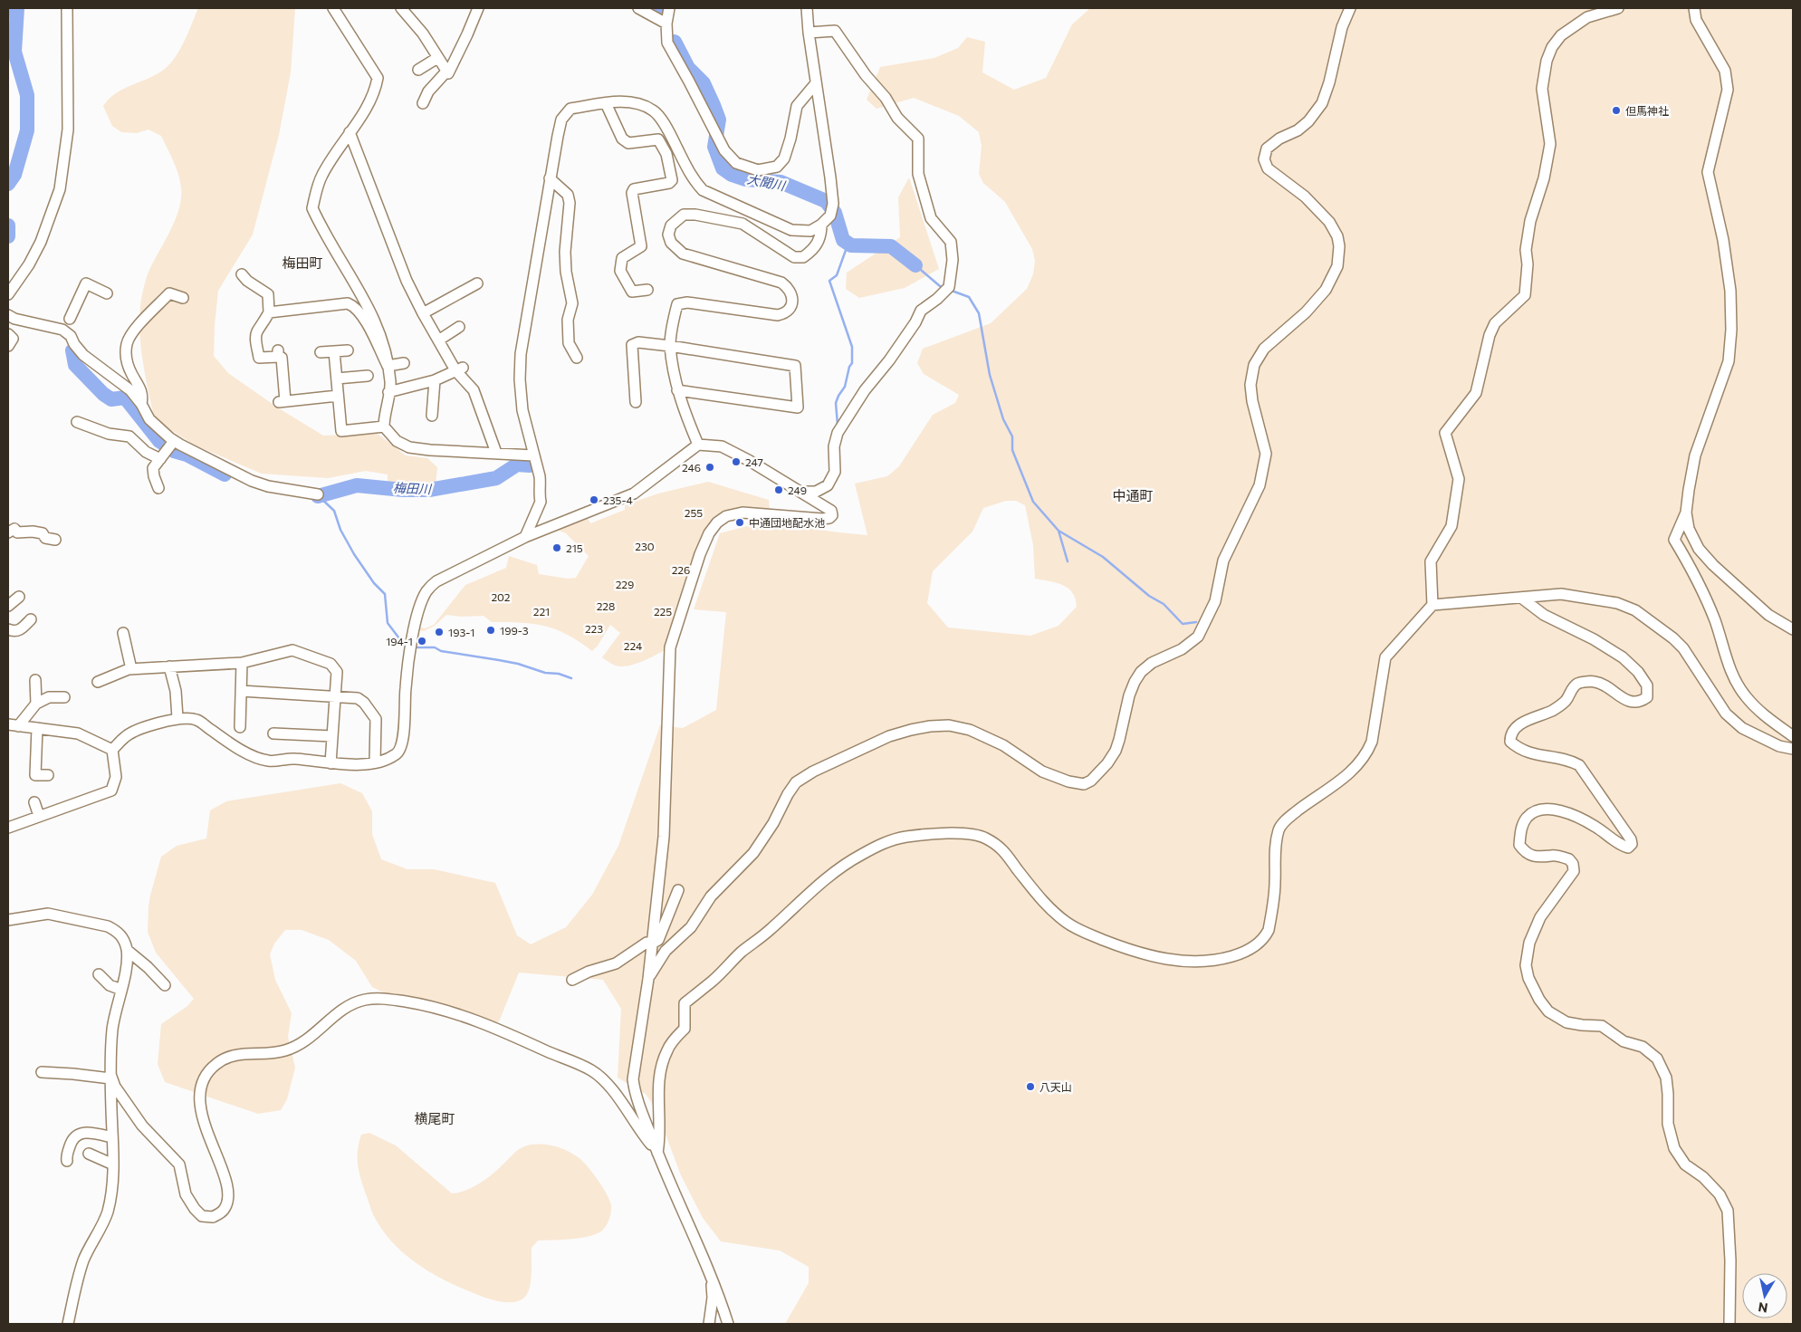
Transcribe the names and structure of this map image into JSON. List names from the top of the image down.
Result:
{
  "districts": ["梅田町", "中通町", "横尾町"],
  "water": ["大聞川", "梅田川"],
  "parks": [
    "255",
    "230",
    "226",
    "229",
    "202",
    "228",
    "221",
    "225",
    "223",
    "224"
  ],
  "places": [
    "但馬神社",
    "247",
    "246",
    "249",
    "235-4",
    "中通団地配水池",
    "215",
    "199-3",
    "193-1",
    "194-1",
    "八天山"
  ],
  "north": "bottom"
}
